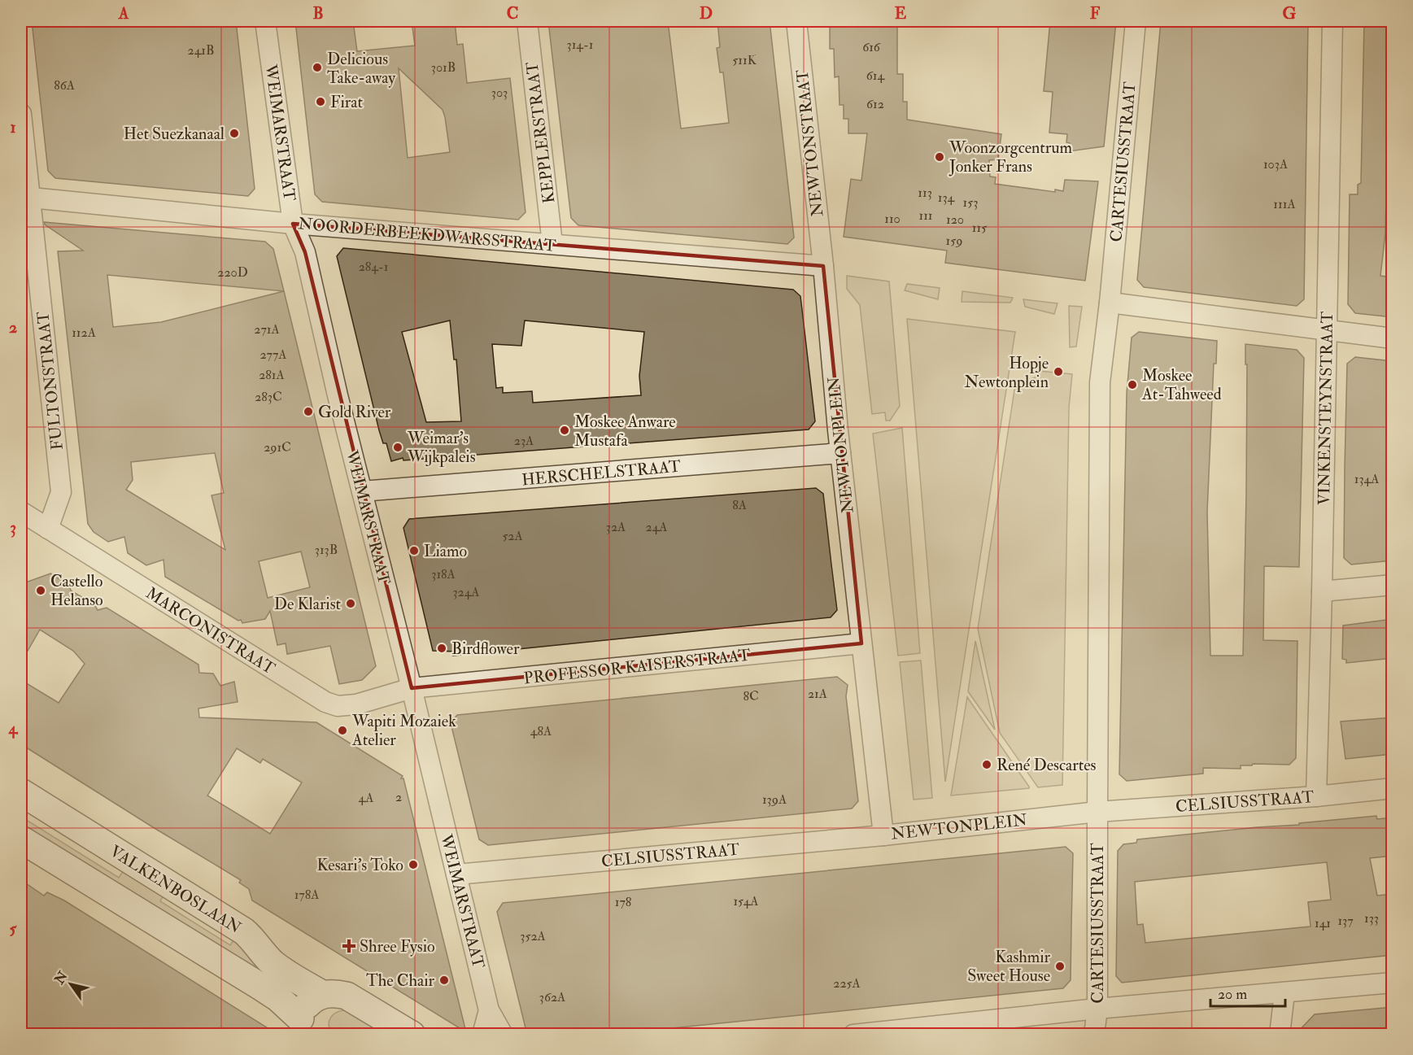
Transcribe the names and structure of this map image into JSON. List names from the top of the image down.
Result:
{
  "streets": {
    "street": [
      "WEIMARSTRAAT",
      "KEPPLERSTRAAT",
      "NEWTONSTRAAT",
      "CARTESIUSSTRAAT",
      "NOORDERBEEKDWARSSTRAAT",
      "FULTONSTRAAT",
      "VINKENSTEYNSTRAAT",
      "NEWTONPLEIN",
      "HERSCHELSTRAAT",
      "MARCONISTRAAT",
      "PROFESSOR KAISERSTRAAT",
      "CELSIUSSTRAAT",
      "VALKENBOSLAAN"
    ]
  },
  "crossings": [
    ["WEIMARSTRAAT", "NOORDERBEEKDWARSSTRAAT"],
    ["WEIMARSTRAAT", "HERSCHELSTRAAT"],
    ["WEIMARSTRAAT", "MARCONISTRAAT"],
    ["WEIMARSTRAAT", "PROFESSOR KAISERSTRAAT"],
    ["WEIMARSTRAAT", "CELSIUSSTRAAT"],
    ["KEPPLERSTRAAT", "NOORDERBEEKDWARSSTRAAT"],
    ["NEWTONSTRAAT", "NOORDERBEEKDWARSSTRAAT"],
    ["NEWTONSTRAAT", "NEWTONPLEIN"],
    ["CARTESIUSSTRAAT", "NEWTONPLEIN"],
    ["CARTESIUSSTRAAT", "CELSIUSSTRAAT"],
    ["NOORDERBEEKDWARSSTRAAT", "FULTONSTRAAT"],
    ["NOORDERBEEKDWARSSTRAAT", "NEWTONPLEIN"],
    ["FULTONSTRAAT", "MARCONISTRAAT"],
    ["VINKENSTEYNSTRAAT", "CELSIUSSTRAAT"],
    ["NEWTONPLEIN", "HERSCHELSTRAAT"],
    ["NEWTONPLEIN", "PROFESSOR KAISERSTRAAT"],
    ["NEWTONPLEIN", "CELSIUSSTRAAT"],
    ["MARCONISTRAAT", "PROFESSOR KAISERSTRAAT"]
  ],
  "places": {
    "other": [
      "Delicious Take-away",
      "Firat",
      "Het Suezkanaal",
      "Woonzorgcentrum Jonker Frans",
      "Hopje Newtonplein",
      "Moskee At-Tahweed",
      "Gold River",
      "Moskee Anware Mustafa",
      "Weimar's Wijkpaleis",
      "Liamo",
      "Castello Helanso",
      "De Klarist",
      "Birdflower",
      "Wapiti Mozaiek Atelier",
      "René Descartes",
      "Kesari's Toko",
      "Kashmir Sweet House",
      "The Chair"
    ],
    "health": ["Shree Fysio"]
  },
  "house_numbers": [
    "314-1",
    "616",
    "241B",
    "511K",
    "301B",
    "614",
    "86A",
    "303",
    "612",
    "103A",
    "113",
    "134",
    "153",
    "111A",
    "111",
    "110",
    "120",
    "115",
    "159",
    "284-1",
    "220D",
    "271A",
    "112A",
    "277A",
    "281A",
    "283C",
    "23A",
    "291C",
    "134A",
    "8A",
    "32A",
    "24A",
    "52A",
    "313B",
    "318A",
    "324A",
    "21A",
    "8C",
    "48A",
    "2",
    "4A",
    "139A",
    "178A",
    "154A",
    "178",
    "133",
    "137",
    "141",
    "352A",
    "225A",
    "362A"
  ],
  "scale_bar": "20 m",
  "north": "top left",
  "grid": {
    "columns": [
      "A",
      "B",
      "C",
      "D",
      "E",
      "F",
      "G"
    ],
    "rows": [
      "1",
      "2",
      "3",
      "4",
      "5"
    ]
  }
}
